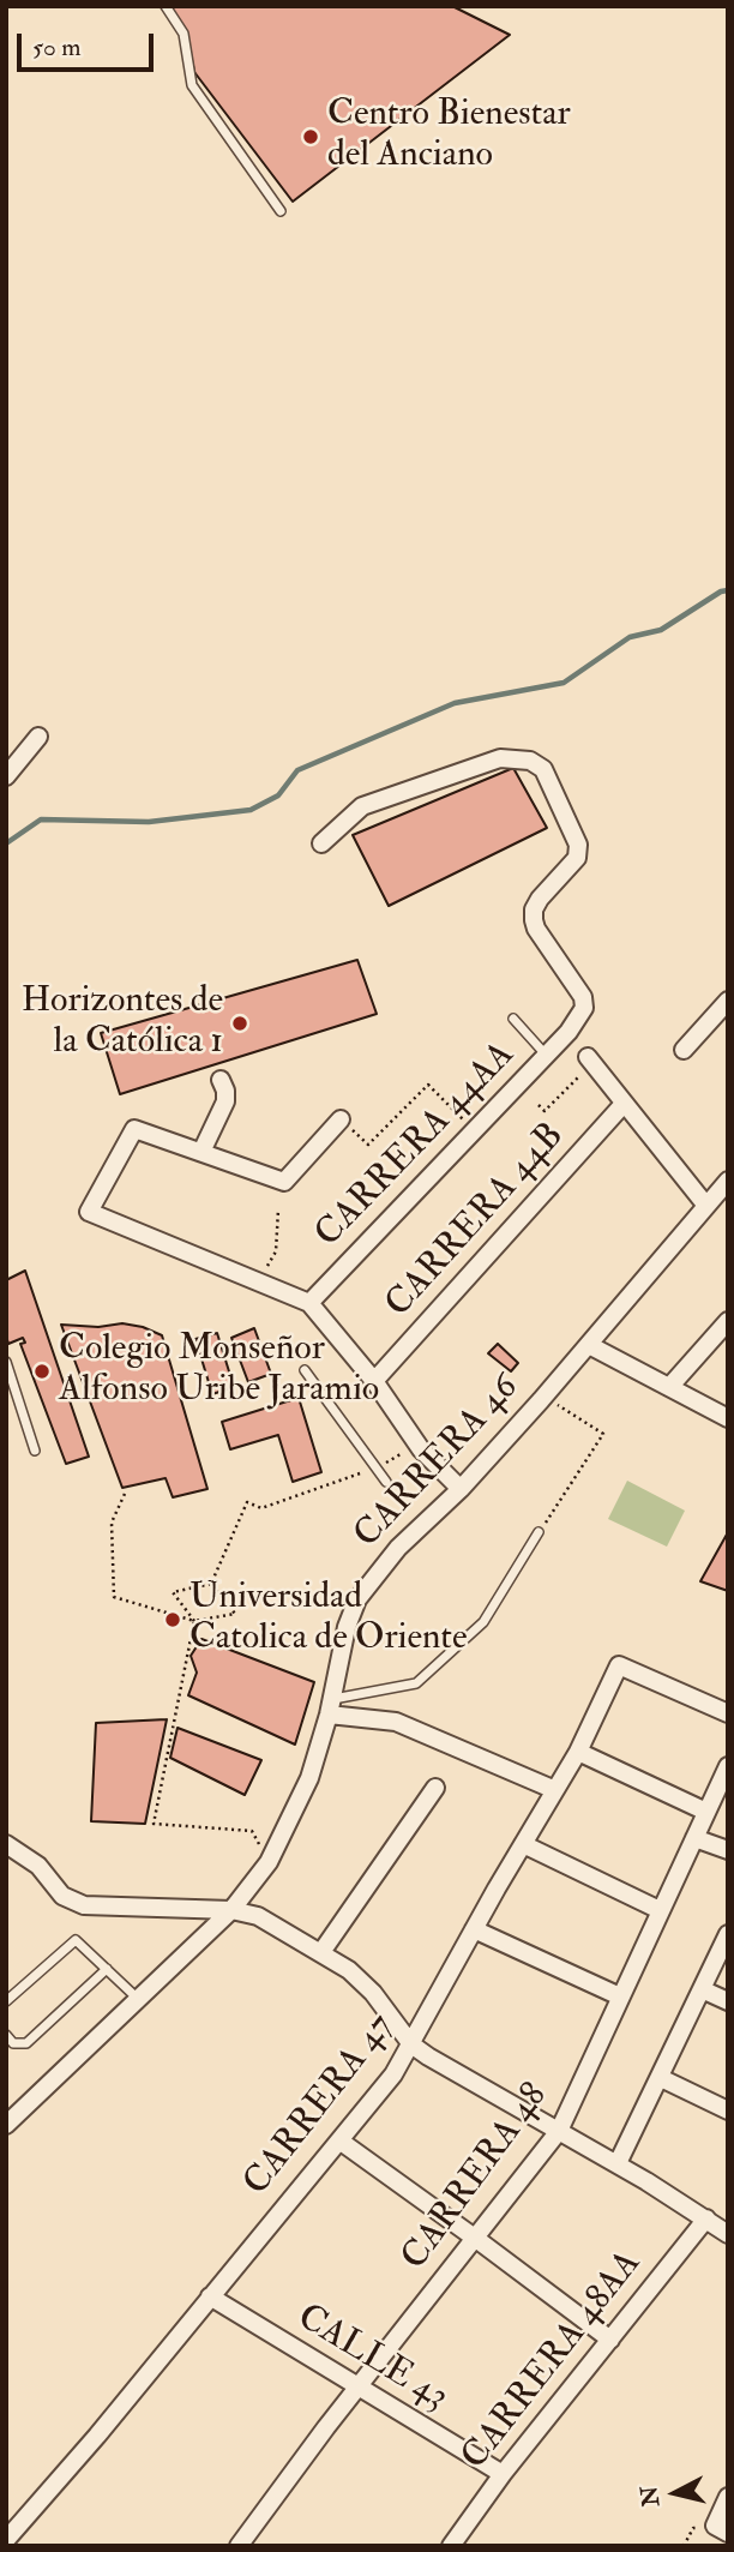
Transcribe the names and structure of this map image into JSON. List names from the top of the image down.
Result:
{
  "streets": {
    "street": [
      "CARRERA 44AA",
      "CARRERA 44B",
      "CARRERA 46",
      "CARRERA 47",
      "CARRERA 48",
      "CALLE 43",
      "CARRERA 48AA"
    ]
  },
  "crossings": [
    ["CARRERA 47", "CALLE 43"],
    ["CARRERA 48", "CALLE 43"],
    ["CALLE 43", "CARRERA 48AA"]
  ],
  "places": [
    "Centro Bienestar del Anciano",
    "Horizontes de la Católica 1",
    "Colegio Monseñor Alfonso Uribe Jaramio",
    "Universidad Catolica de Oriente"
  ],
  "scale_bar": "50 m",
  "north": "left"
}
